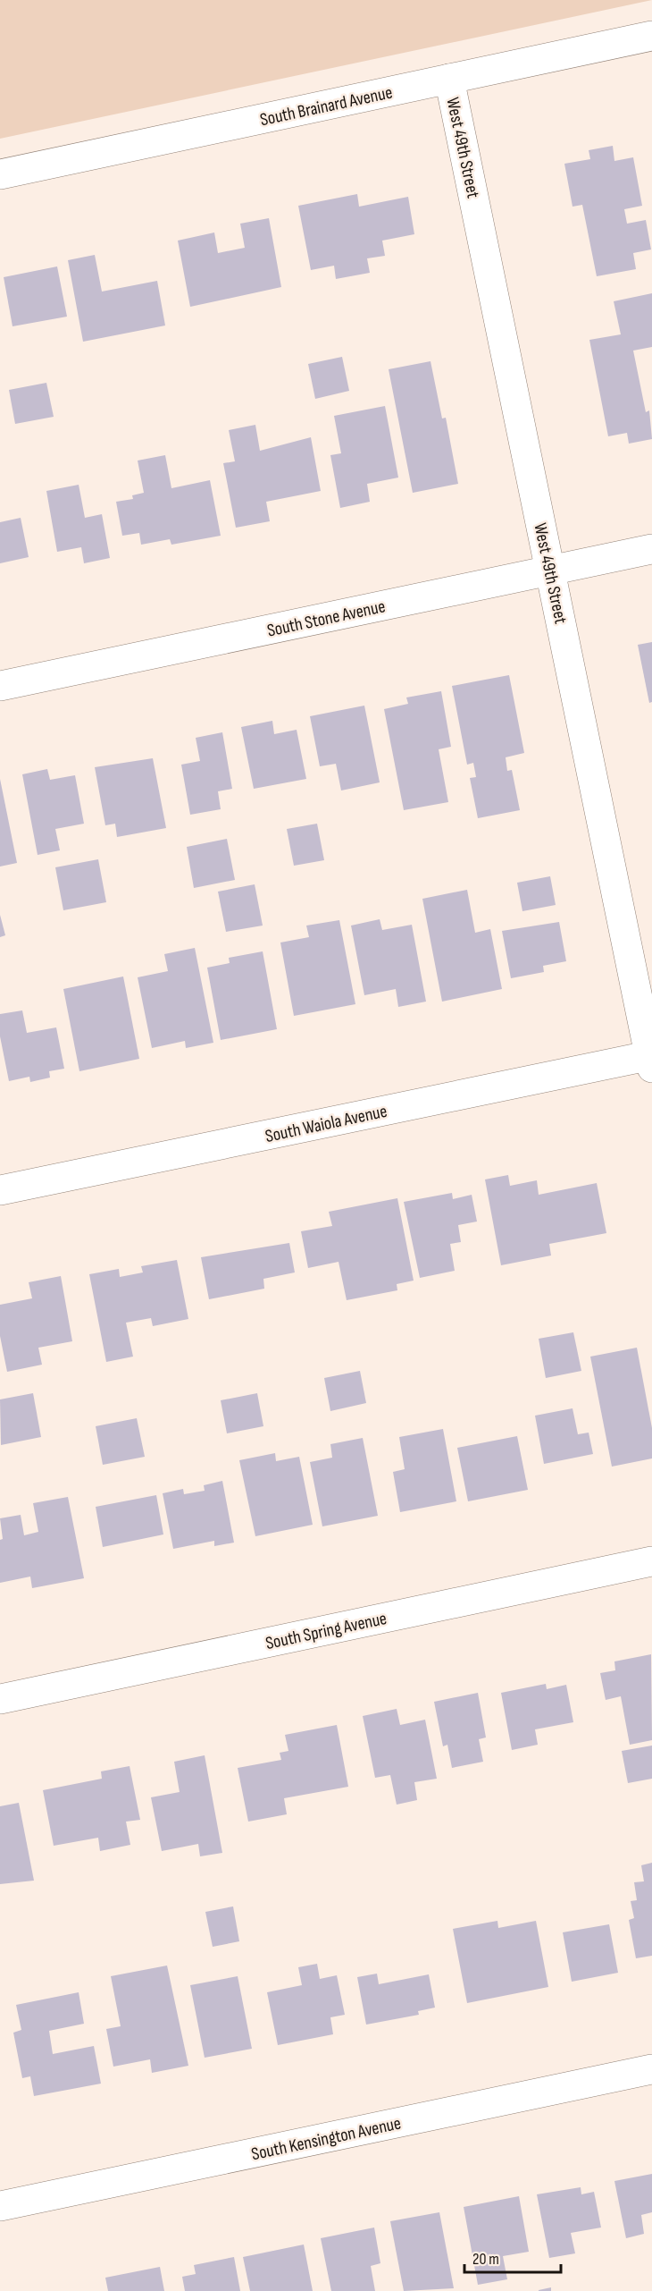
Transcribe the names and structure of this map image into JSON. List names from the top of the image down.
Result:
{
  "streets": {
    "street": [
      "South Brainard Avenue",
      "West 49th Street",
      "South Stone Avenue",
      "South Waiola Avenue",
      "South Spring Avenue",
      "South Kensington Avenue"
    ]
  },
  "crossings": [
    ["South Brainard Avenue", "West 49th Street"],
    ["West 49th Street", "South Stone Avenue"],
    ["West 49th Street", "South Waiola Avenue"]
  ],
  "scale_bar": "20 m"
}
